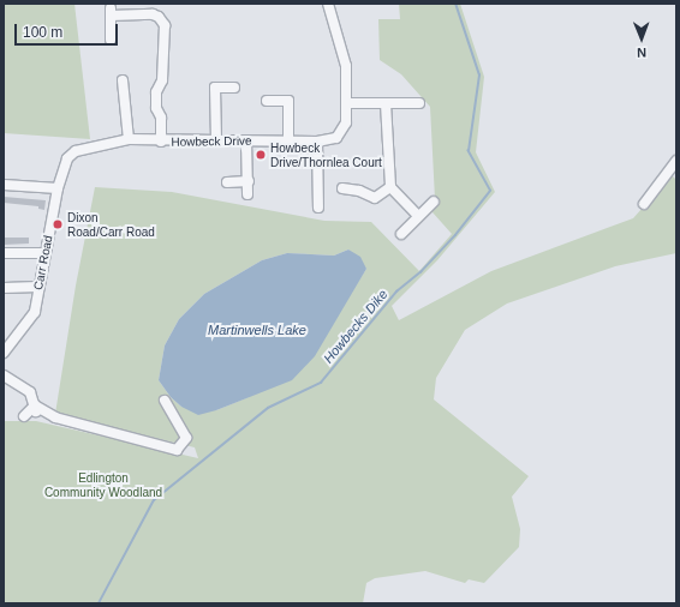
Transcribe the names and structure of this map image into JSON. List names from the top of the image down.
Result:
{
  "streets": {
    "street": ["Howbeck Drive", "Carr Road"]
  },
  "crossings": [
    ["Howbeck Drive", "Carr Road"]
  ],
  "water": ["Howbecks Dike", "Martinwells Lake"],
  "parks": ["Edlington Community Woodland"],
  "places": ["Howbeck Drive/Thornlea Court", "Dixon Road/Carr Road"],
  "scale_bar": "100 m",
  "north": "bottom"
}
